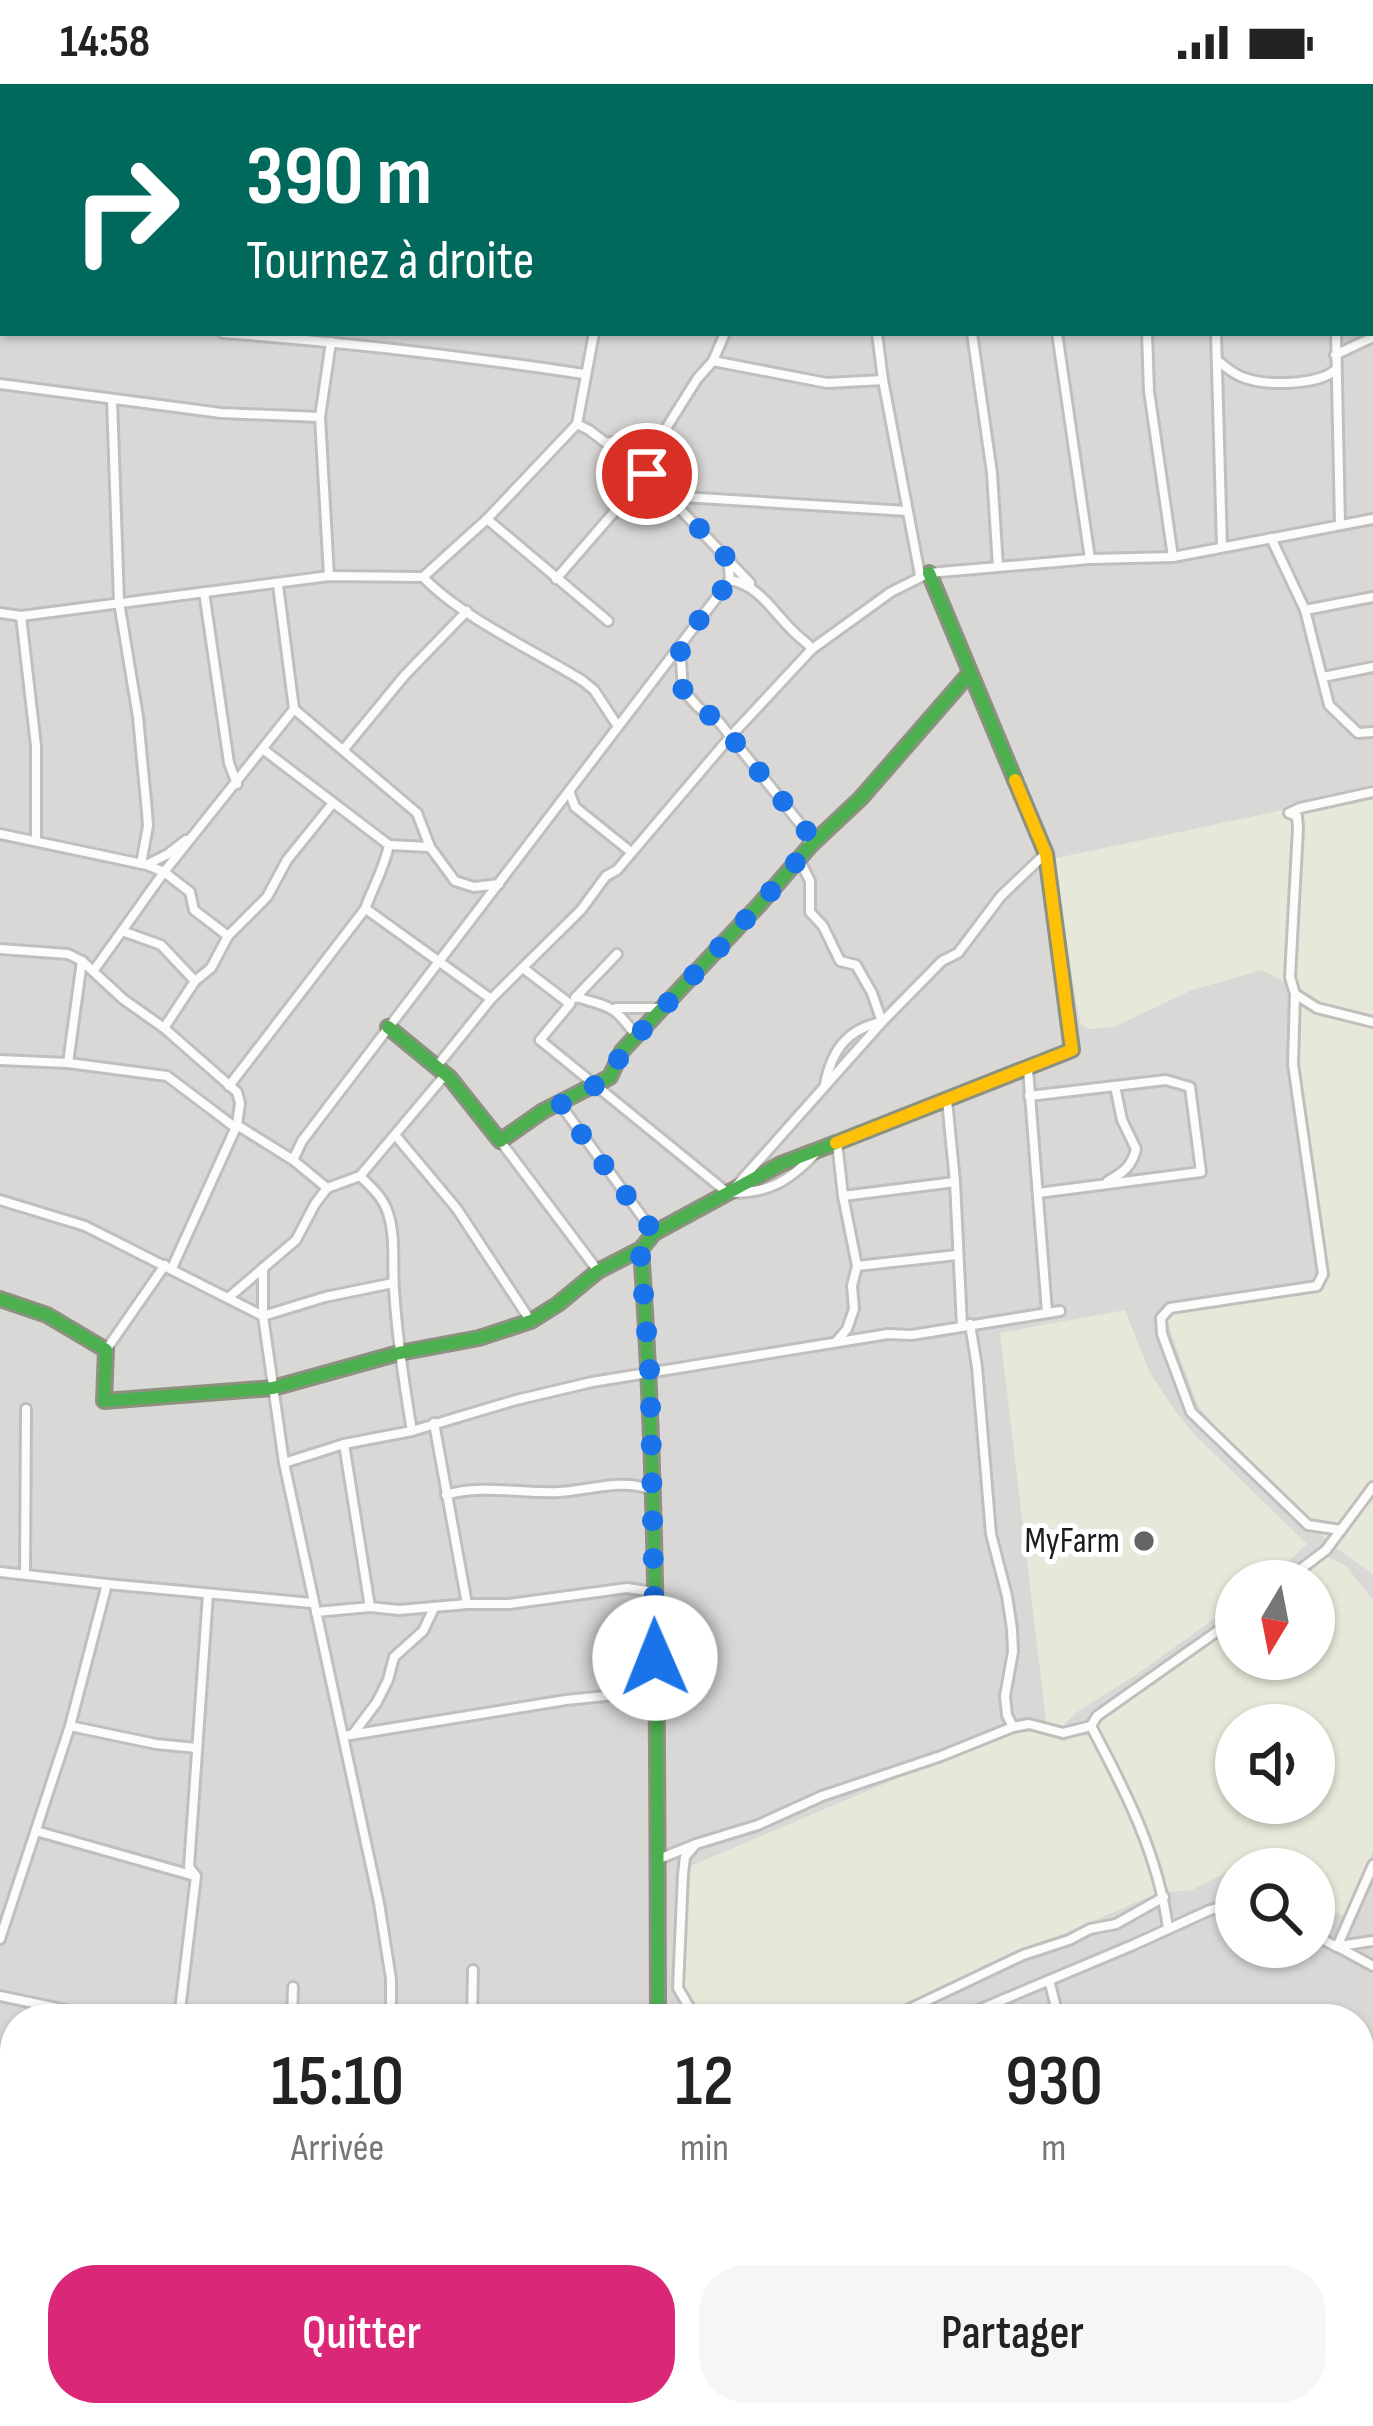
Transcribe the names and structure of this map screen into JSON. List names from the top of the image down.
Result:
{
  "places": ["MyFarm"],
  "north": "bottom",
  "page": {
    "status": "14:58",
    "turn": ["390 m", "Tournez à droite"],
    "eta": [
      "15:10",
      "Arrivée",
      "12",
      "min",
      "930",
      "m"
    ],
    "buttons": ["Quitter", "Partager"]
  }
}
